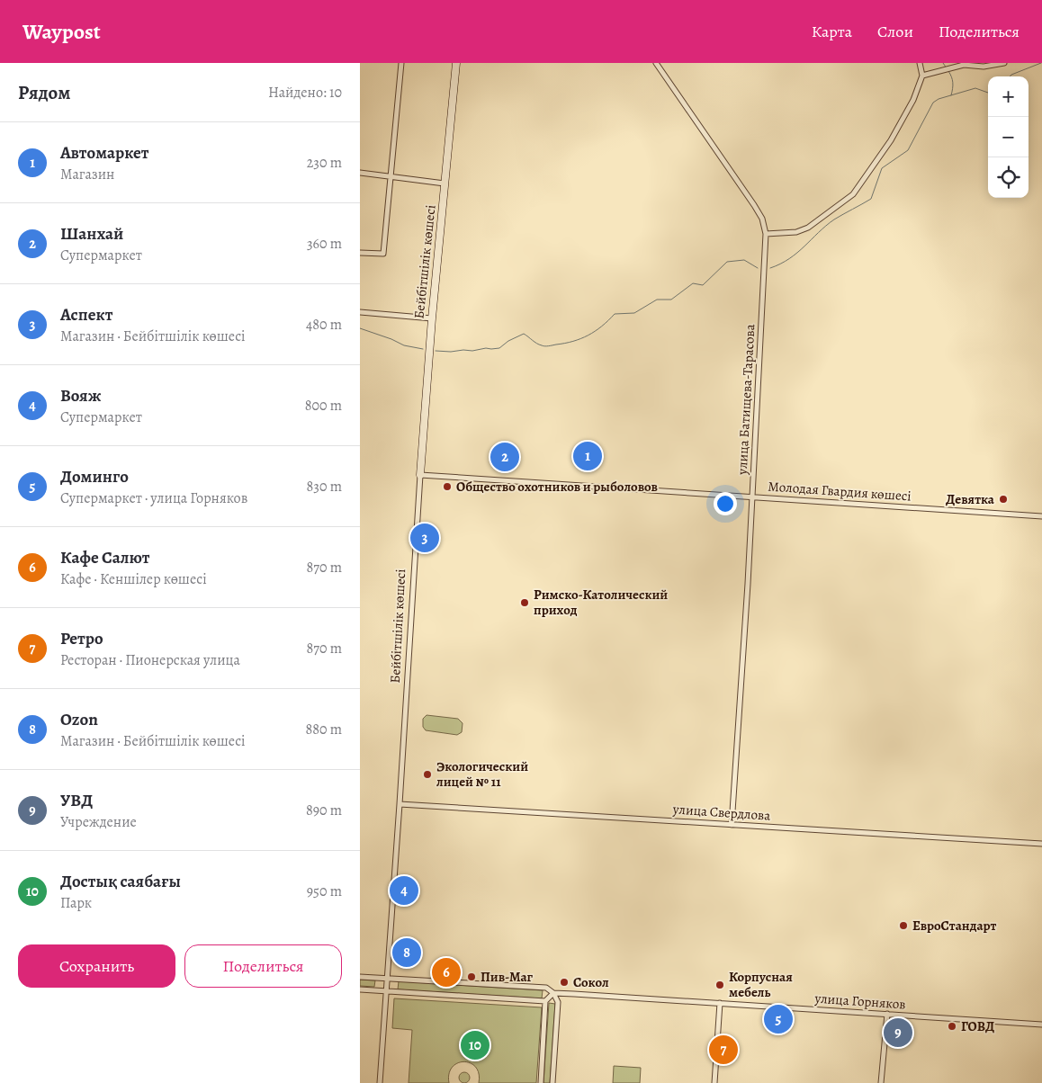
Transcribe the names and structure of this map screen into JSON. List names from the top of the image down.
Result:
{
  "streets": {
    "street": [
      "Бейбітшілік көшесі",
      "улица Батищева-Тарасова",
      "Молодая Гвардия көшесі",
      "улица Свердлова",
      "улица Горняков"
    ]
  },
  "crossings": [
    ["Бейбітшілік көшесі", "Молодая Гвардия көшесі"],
    ["Бейбітшілік көшесі", "улица Свердлова"],
    ["Бейбітшілік көшесі", "улица Горняков"],
    ["улица Батищева-Тарасова", "Молодая Гвардия көшесі"],
    ["улица Батищева-Тарасова", "улица Свердлова"]
  ],
  "places": [
    "Общество охотников и рыболовов",
    "Девятка",
    "Римско-Католический приход",
    "Экологический лицей № 11",
    "ЕвроСтандарт",
    "Пив-Маг",
    "Сокол",
    "Корпусная мебель",
    "ГОВД"
  ],
  "page": {
    "header": "Waypost",
    "nav": ["Карта", "Слои", "Поделиться"],
    "heading": ["Рядом", "Найдено: 10"],
    "map_buttons": ["+", "−"],
    "list": [
      {
        "mark": "1",
        "name": "Автомаркет",
        "note": "Магазин",
        "value": "230 m"
      },
      {
        "mark": "2",
        "name": "Шанхай",
        "note": "Супермаркет",
        "value": "360 m"
      },
      {
        "mark": "3",
        "name": "Аспект",
        "note": "Магазин · Бейбітшілік көшесі",
        "value": "480 m"
      },
      {
        "mark": "4",
        "name": "Вояж",
        "note": "Супермаркет",
        "value": "800 m"
      },
      {
        "mark": "5",
        "name": "Доминго",
        "note": "Супермаркет · улица Горняков",
        "value": "830 m"
      },
      {
        "mark": "6",
        "name": "Кафе Салют",
        "note": "Кафе · Кеншілер көшесі",
        "value": "870 m"
      },
      {
        "mark": "7",
        "name": "Ретро",
        "note": "Ресторан · Пионерская улица",
        "value": "870 m"
      },
      {
        "mark": "8",
        "name": "Ozon",
        "note": "Магазин · Бейбітшілік көшесі",
        "value": "880 m"
      },
      {
        "mark": "9",
        "name": "УВД",
        "note": "Учреждение",
        "value": "890 m"
      },
      {
        "mark": "10",
        "name": "Достық саябағы",
        "note": "Парк",
        "value": "950 m"
      }
    ],
    "pins": [
      "1",
      "2",
      "3",
      "4",
      "8",
      "6",
      "5",
      "9",
      "10",
      "7"
    ],
    "buttons": ["Сохранить", "Поделиться"]
  }
}
